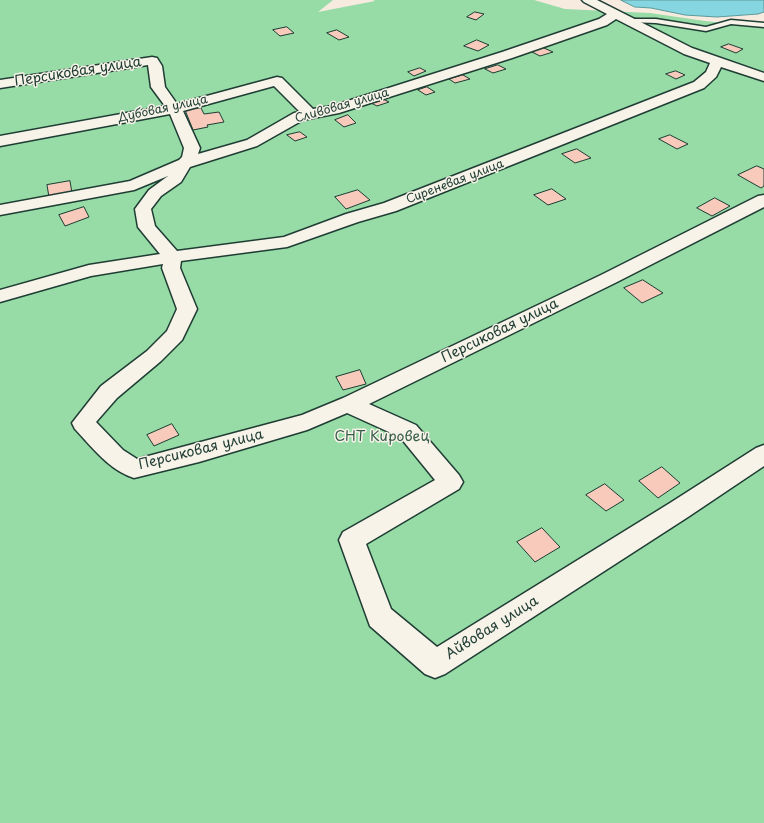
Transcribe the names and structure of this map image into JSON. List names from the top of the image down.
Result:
{
  "streets": {
    "street": [
      "Персиковая улица",
      "Сливовая улица",
      "Дубовая улица",
      "Сиреневая улица",
      "Айвовая улица"
    ]
  },
  "crossings": [
    ["Персиковая улица", "Сливовая улица"],
    ["Персиковая улица", "Дубовая улица"],
    ["Персиковая улица", "Сиреневая улица"],
    ["Персиковая улица", "Айвовая улица"],
    ["Сливовая улица", "Дубовая улица"]
  ],
  "parks": ["СНТ Кировец"]
}
